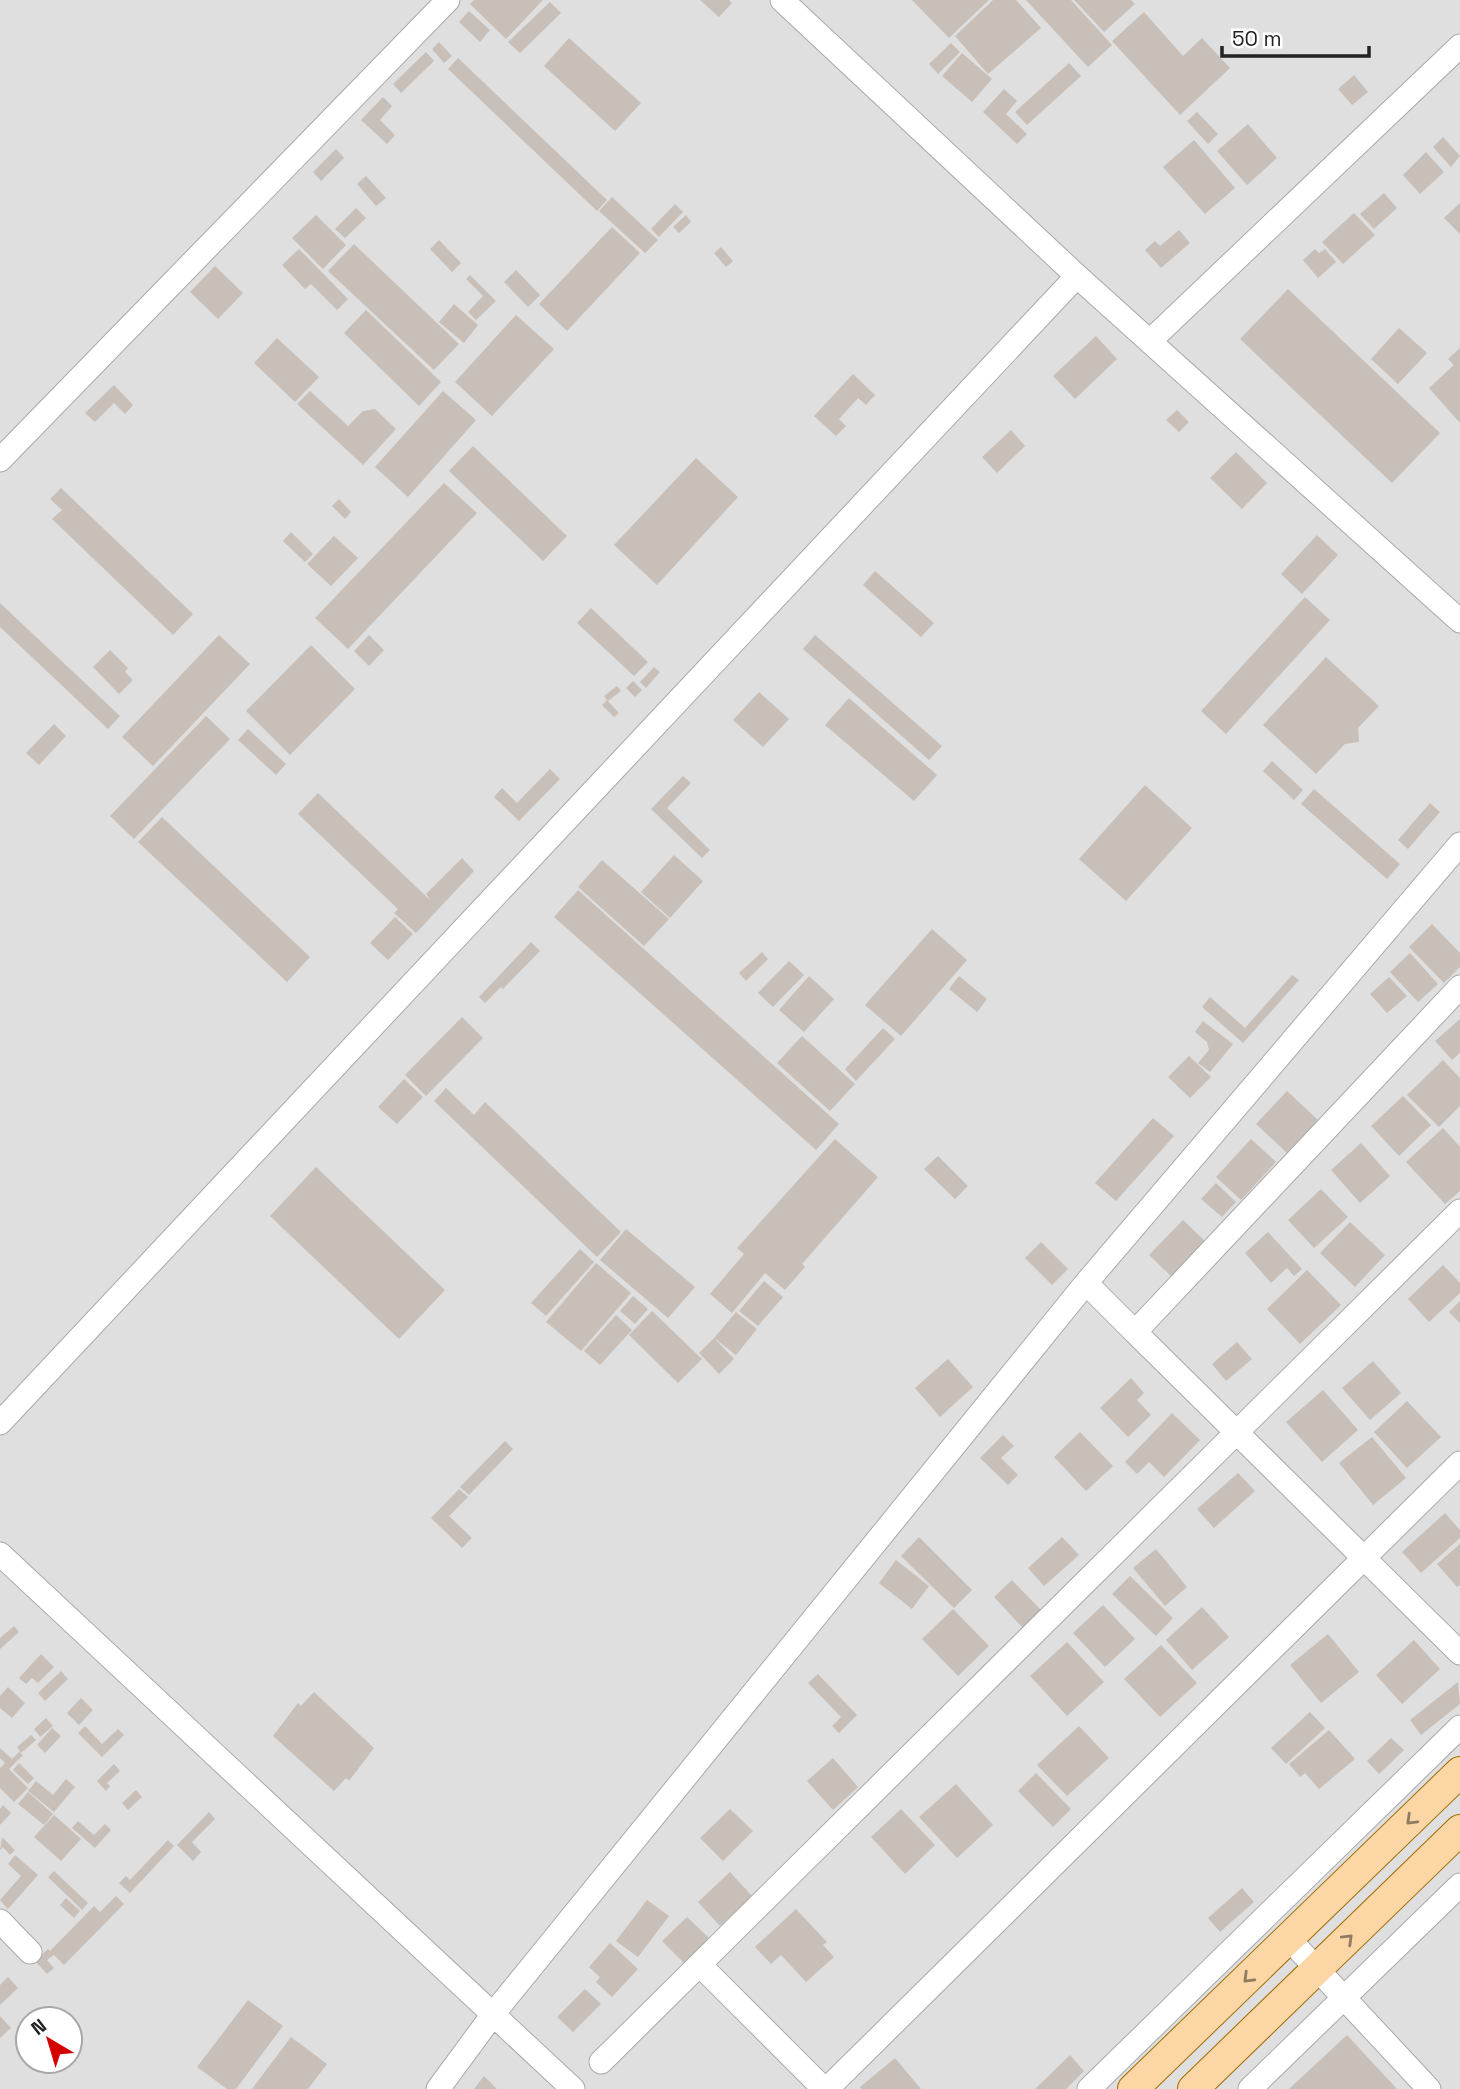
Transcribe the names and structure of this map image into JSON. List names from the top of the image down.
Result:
{
  "scale_bar": "50 m",
  "north": "top left"
}
